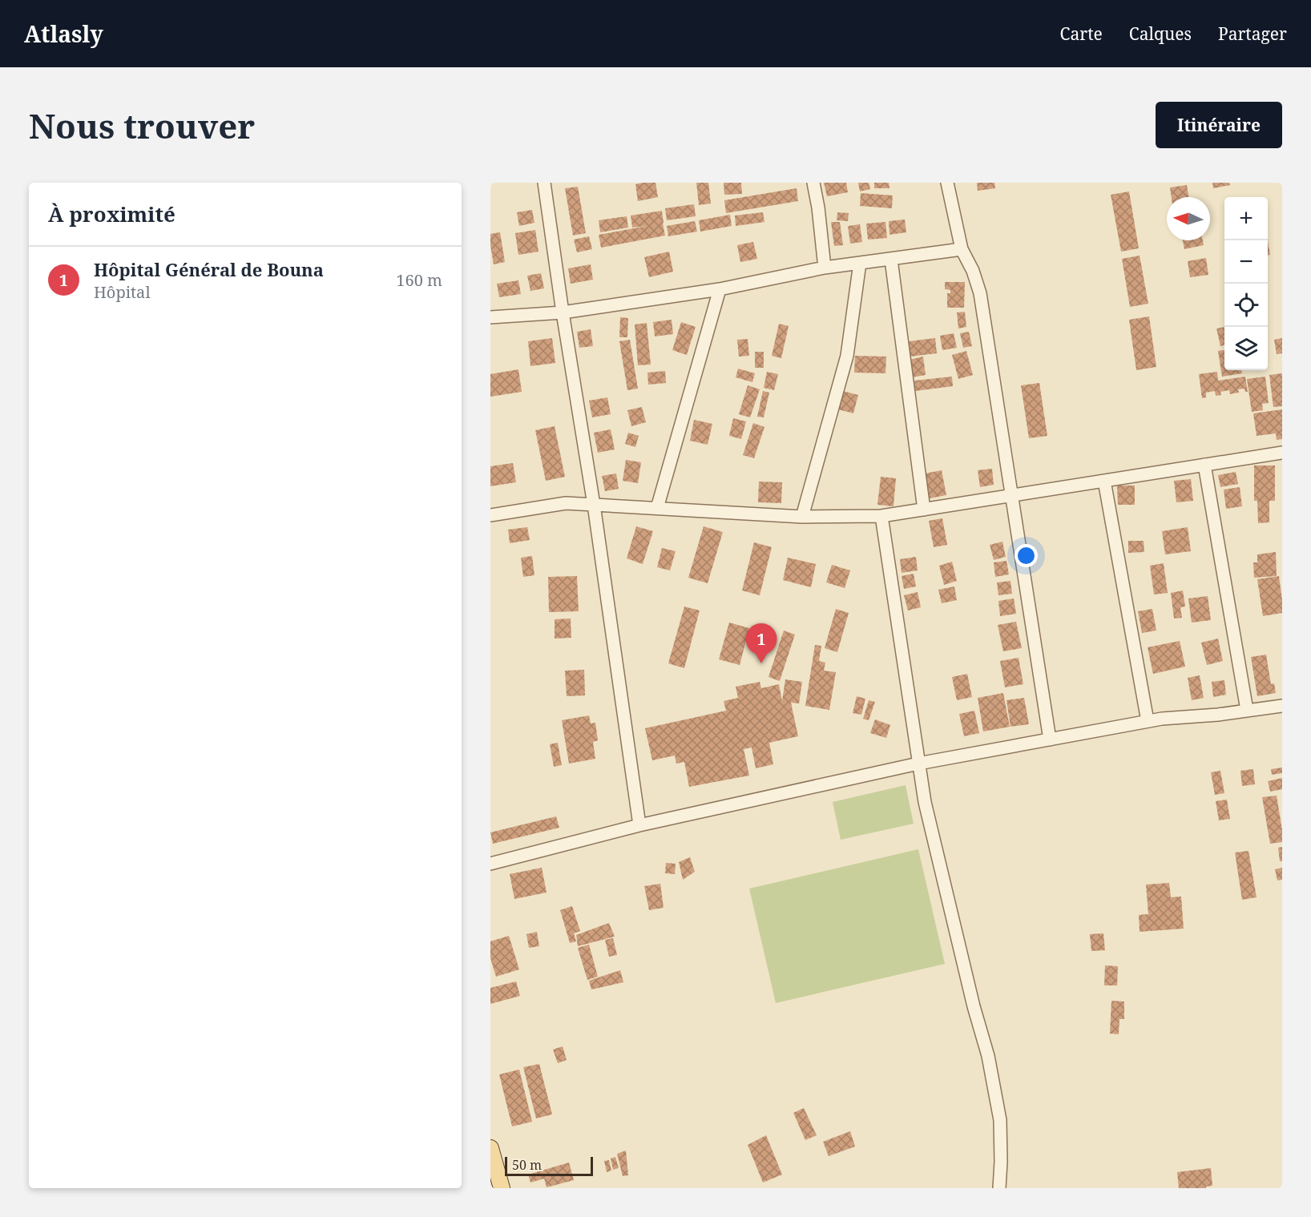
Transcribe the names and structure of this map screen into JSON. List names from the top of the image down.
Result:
{
  "scale_bar": "50 m",
  "north": "left",
  "page": {
    "header": "Atlasly",
    "nav": ["Carte", "Calques", "Partager"],
    "buttons": "Itinéraire",
    "title": "Nous trouver",
    "heading": "À proximité",
    "map_buttons": ["+", "−"],
    "list": [
      {
        "mark": "1",
        "name": "Hôpital Général de Bouna",
        "note": "Hôpital",
        "value": "160 m"
      }
    ],
    "pins": "1",
    "scale": "50 m"
  }
}
